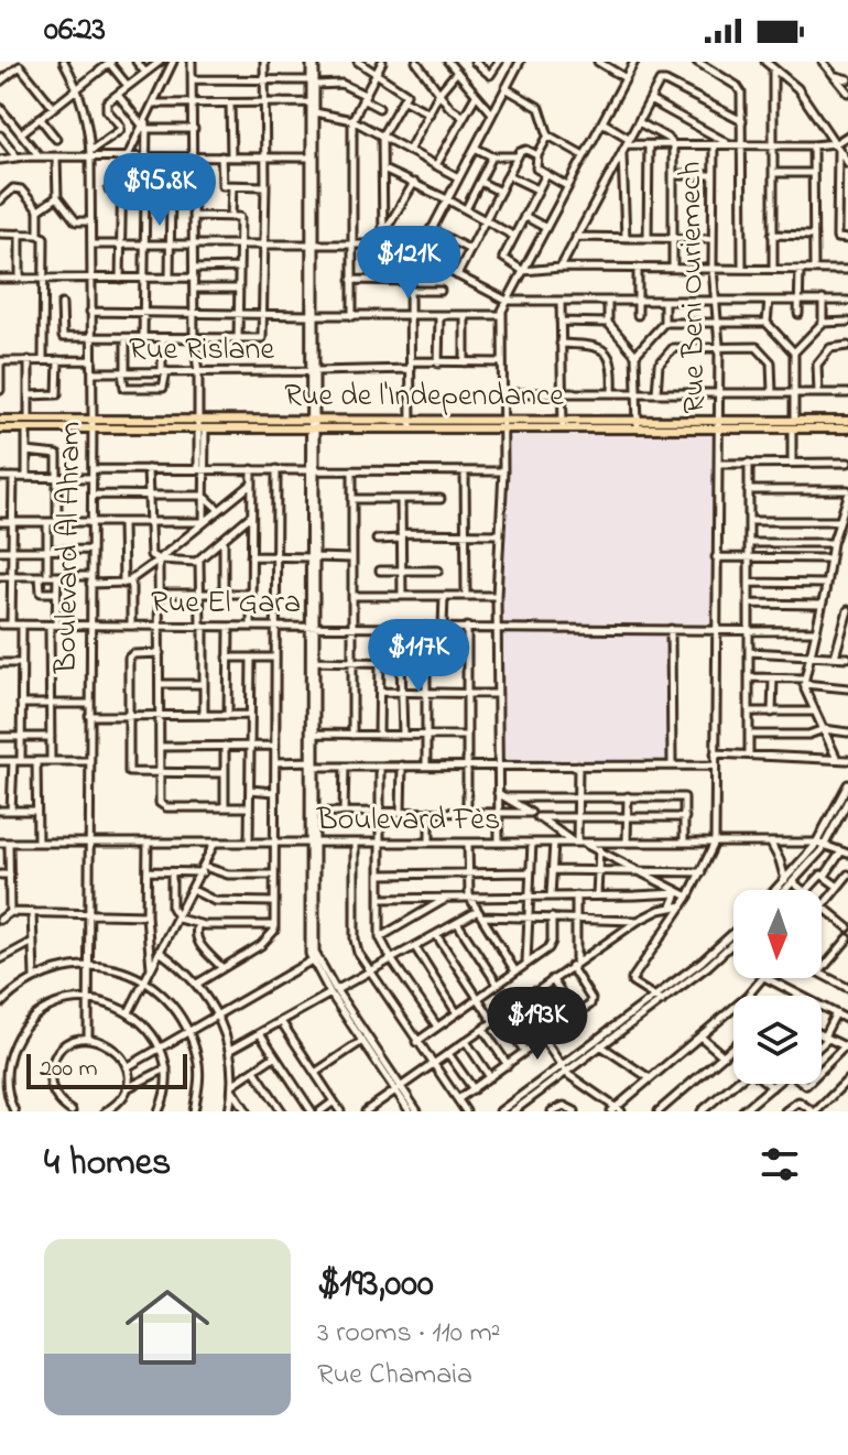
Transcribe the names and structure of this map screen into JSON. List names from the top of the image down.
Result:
{
  "streets": {
    "main road": ["Rue de l'Independance"],
    "street": [
      "Rue Beni Ouriemech",
      "Rue Rislane",
      "Boulevard Al Ahram",
      "Rue El Gara",
      "Boulevard Fès"
    ]
  },
  "crossings": [
    ["Rue Beni Ouriemech", "Rue de l'Independance"],
    ["Rue Beni Ouriemech", "Rue El Gara"],
    ["Rue Beni Ouriemech", "Boulevard Fès"],
    ["Rue Rislane", "Boulevard Al Ahram"],
    ["Rue de l'Independance", "Boulevard Al Ahram"],
    ["Boulevard Al Ahram", "Rue El Gara"],
    ["Boulevard Al Ahram", "Boulevard Fès"]
  ],
  "scale_bar": "200 m",
  "north": "bottom",
  "page": {
    "status": "06:23",
    "price": [
      "$95.8K",
      "$121K",
      "$117K",
      "$193K"
    ],
    "scale": "200 m",
    "heading": "4 homes",
    "list": [
      {
        "name": "$193,000",
        "note": "3 rooms · 110 m² · Rue Chamaia"
      }
    ]
  }
}
